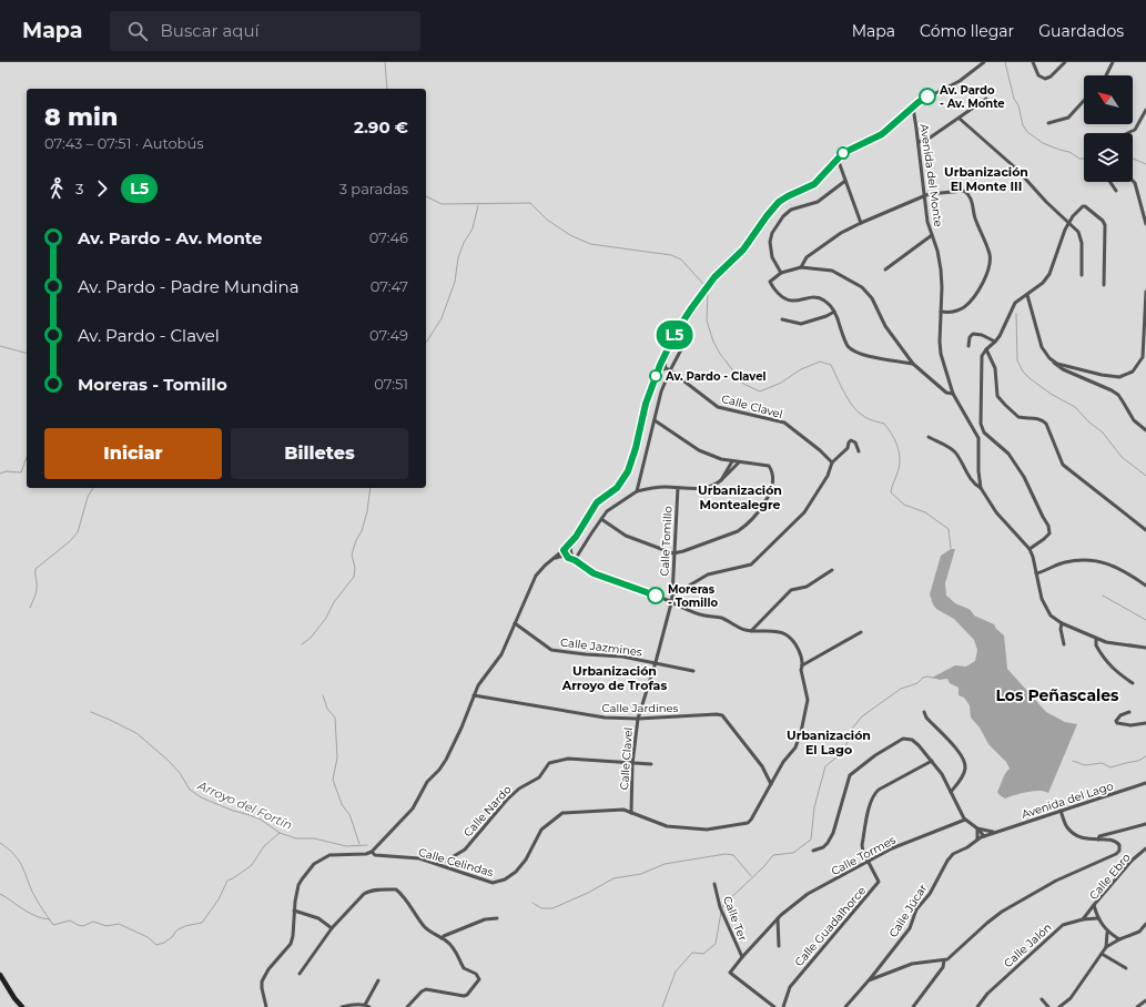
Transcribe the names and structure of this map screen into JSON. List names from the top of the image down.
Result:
{
  "streets": {
    "street": [
      "Avenida del Monte",
      "Calle Clavel",
      "Calle Tomillo",
      "Calle Jazmines",
      "Calle Jardines",
      "Avenida del Lago",
      "Calle Nardo",
      "Calle Tormes",
      "Calle Celindas",
      "Calle Ebro",
      "Calle Júcar",
      "Calle Ter",
      "Calle Guadalhorce",
      "Calle Jalón"
    ]
  },
  "crossings": [
    ["Calle Clavel", "Calle Tomillo"],
    ["Calle Clavel", "Calle Jazmines"],
    ["Calle Clavel", "Calle Jardines"],
    ["Calle Clavel", "Calle Nardo"],
    ["Calle Clavel", "Calle Celindas"],
    ["Calle Jardines", "Calle Nardo"],
    ["Calle Jardines", "Calle Celindas"],
    ["Avenida del Lago", "Calle Tormes"],
    ["Avenida del Lago", "Calle Júcar"],
    ["Avenida del Lago", "Calle Guadalhorce"],
    ["Calle Nardo", "Calle Celindas"],
    ["Calle Tormes", "Calle Ter"],
    ["Calle Tormes", "Calle Guadalhorce"],
    ["Calle Ebro", "Calle Jalón"]
  ],
  "districts": [
    "Urbanización El Monte III",
    "Urbanización Montealegre",
    "Urbanización Arroyo de Trofas",
    "Los Peñascales",
    "Urbanización El Lago"
  ],
  "water": ["Arroyo del Fortín"],
  "places": ["Av. Pardo - Av. Monte", "Av. Pardo - Clavel", "Moreras - Tomillo"],
  "lines": ["bus line L5"],
  "north": "top left",
  "page": {
    "header": "Mapa",
    "search": "Buscar aquí",
    "nav": ["Mapa", "Cómo llegar", "Guardados"],
    "on_map": "L5",
    "heading": ["8 min", "07:43 – 07:51 · Autobús", "2.90 €"],
    "legs": ["3", "L5", "3 paradas"],
    "list": [
      {
        "name": "Av. Pardo - Av. Monte",
        "value": "07:46"
      },
      {
        "name": "Av. Pardo - Padre Mundina",
        "value": "07:47"
      },
      {
        "name": "Av. Pardo - Clavel",
        "value": "07:49"
      },
      {
        "name": "Moreras - Tomillo",
        "value": "07:51"
      }
    ],
    "buttons": ["Iniciar", "Billetes"]
  }
}
